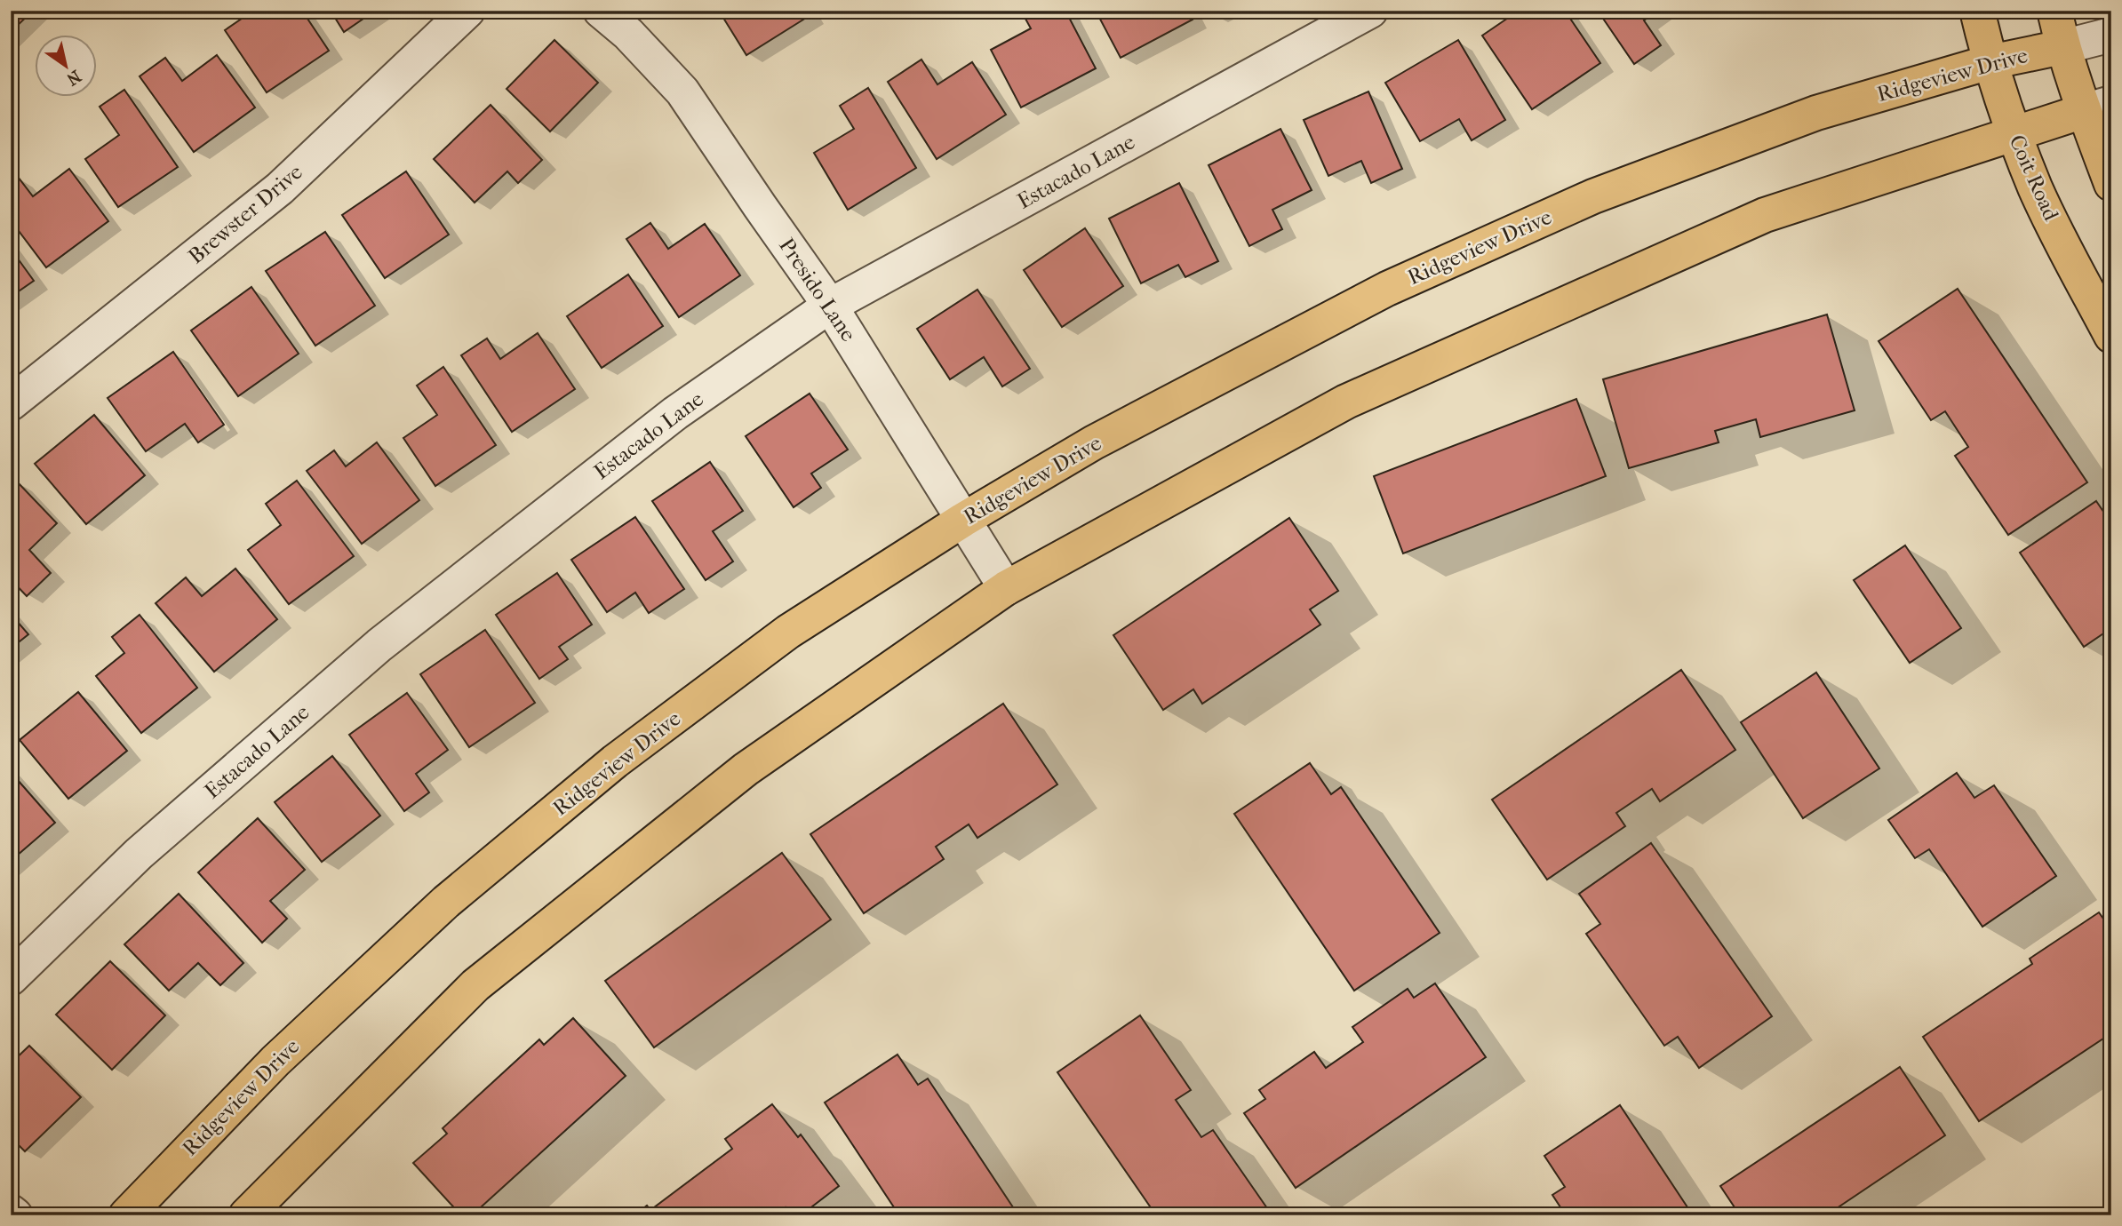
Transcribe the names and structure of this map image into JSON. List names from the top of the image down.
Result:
{
  "streets": {
    "main road": ["Ridgeview Drive", "Coit Road"],
    "street": ["Estacado Lane", "Brewster Drive", "Presido Lane"]
  },
  "crossings": [
    ["Ridgeview Drive", "Coit Road"],
    ["Ridgeview Drive", "Presido Lane"],
    ["Estacado Lane", "Presido Lane"]
  ],
  "north": "bottom right"
}
